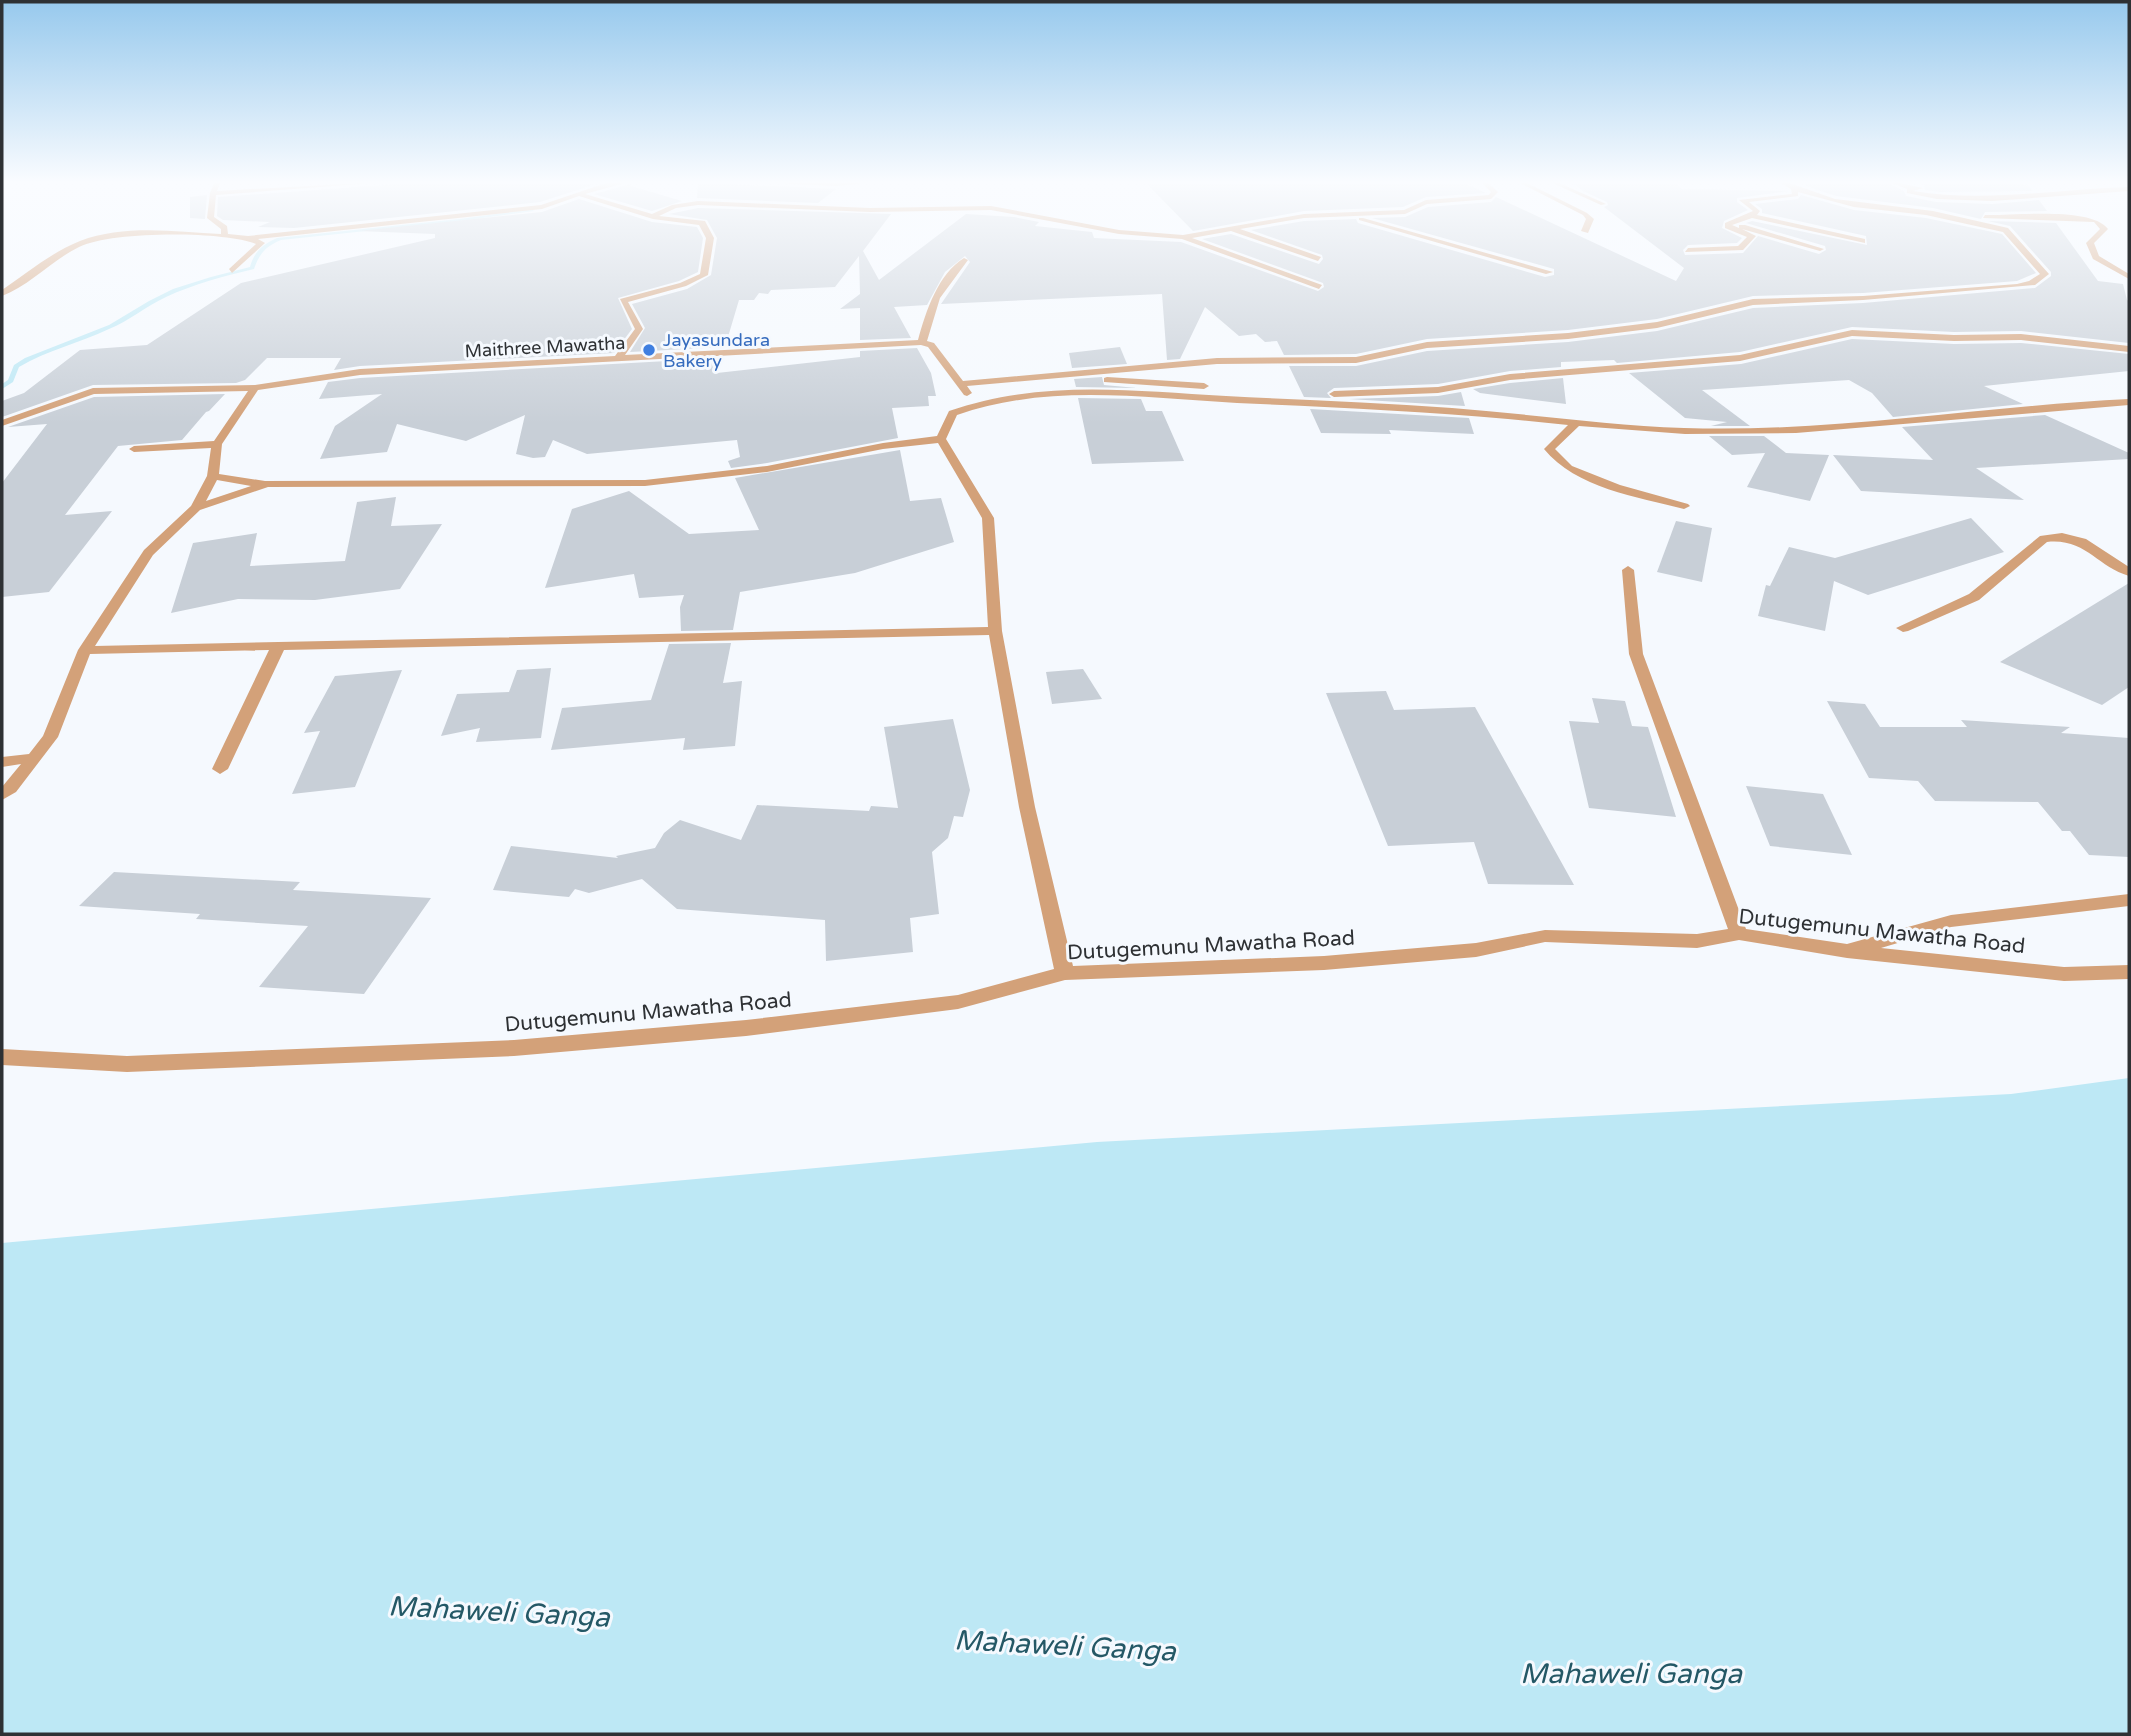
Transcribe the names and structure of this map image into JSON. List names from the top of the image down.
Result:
{
  "streets": {
    "street": ["Maithree Mawatha", "Dutugemunu Mawatha Road"]
  },
  "water": ["Mahaweli Ganga"],
  "places": ["Jayasundara Bakery"]
}
